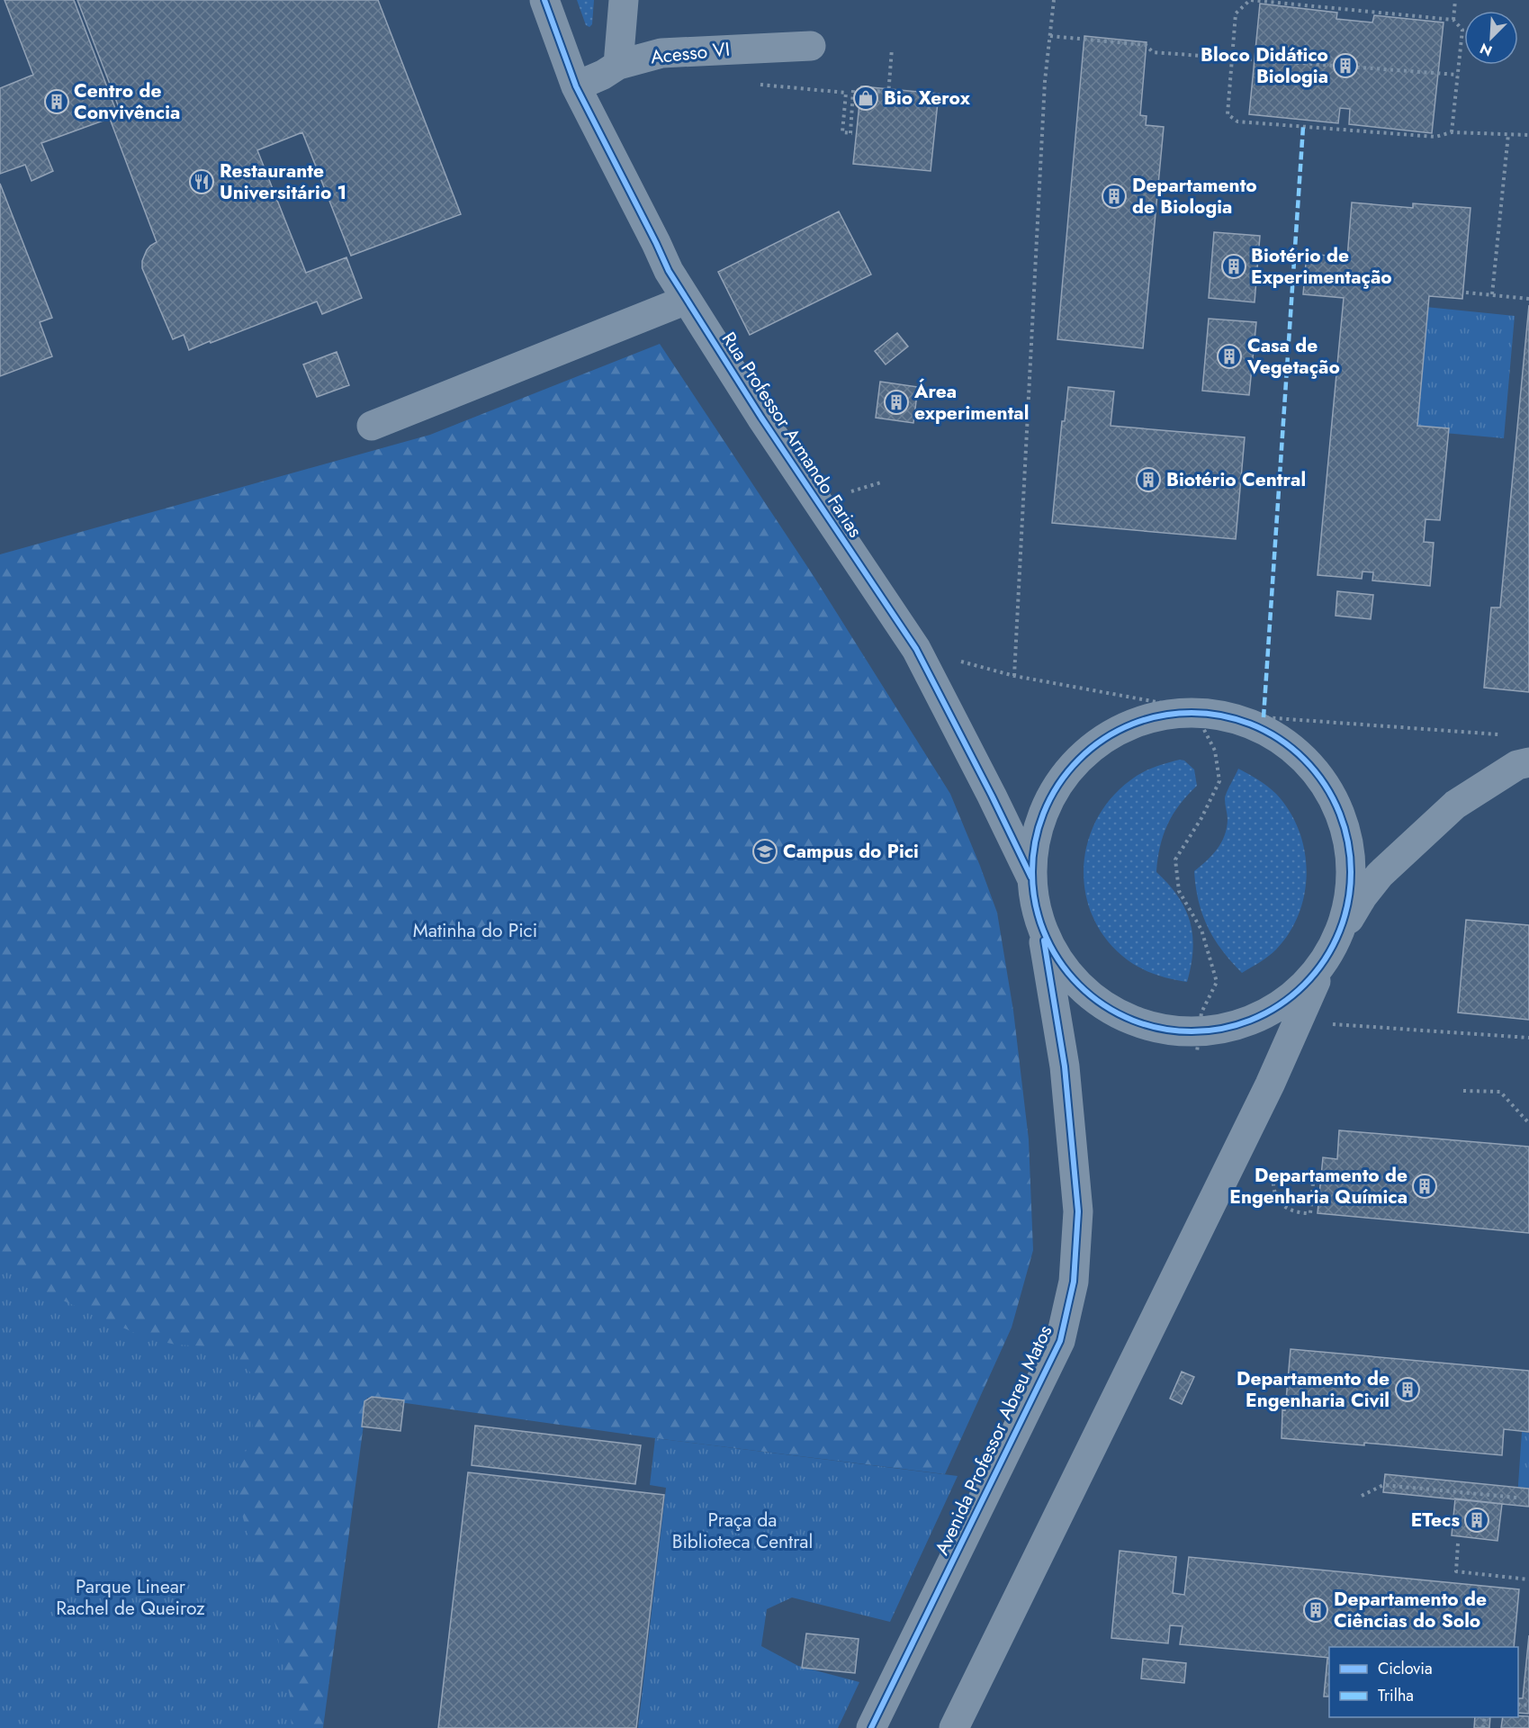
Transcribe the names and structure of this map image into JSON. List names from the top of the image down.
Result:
{
  "streets": {
    "street": ["Acesso VI", "Rua Professor Armando Farias", "Avenida Professor Abreu Matos"]
  },
  "crossings": [
    ["Acesso VI", "Rua Professor Armando Farias"]
  ],
  "parks": ["Matinha do Pici", "Praça da Biblioteca Central", "Parque Linear Rachel de Queiroz"],
  "places": {
    "building": [
      "Bloco Didático Biologia",
      "Centro de Convivência",
      "Departamento de Biologia",
      "Biotério de Experimentação",
      "Casa de Vegetação",
      "Área experimental",
      "Biotério Central",
      "Departamento de Engenharia Química",
      "Departamento de Engenharia Civil",
      "ETecs",
      "Departamento de Ciências do Solo"
    ],
    "shop": ["Bio Xerox"],
    "restaurant": ["Restaurante Universitário 1"],
    "school or university": ["Campus do Pici"]
  },
  "legend": ["Ciclovia", "Trilha"],
  "north": "bottom left"
}
